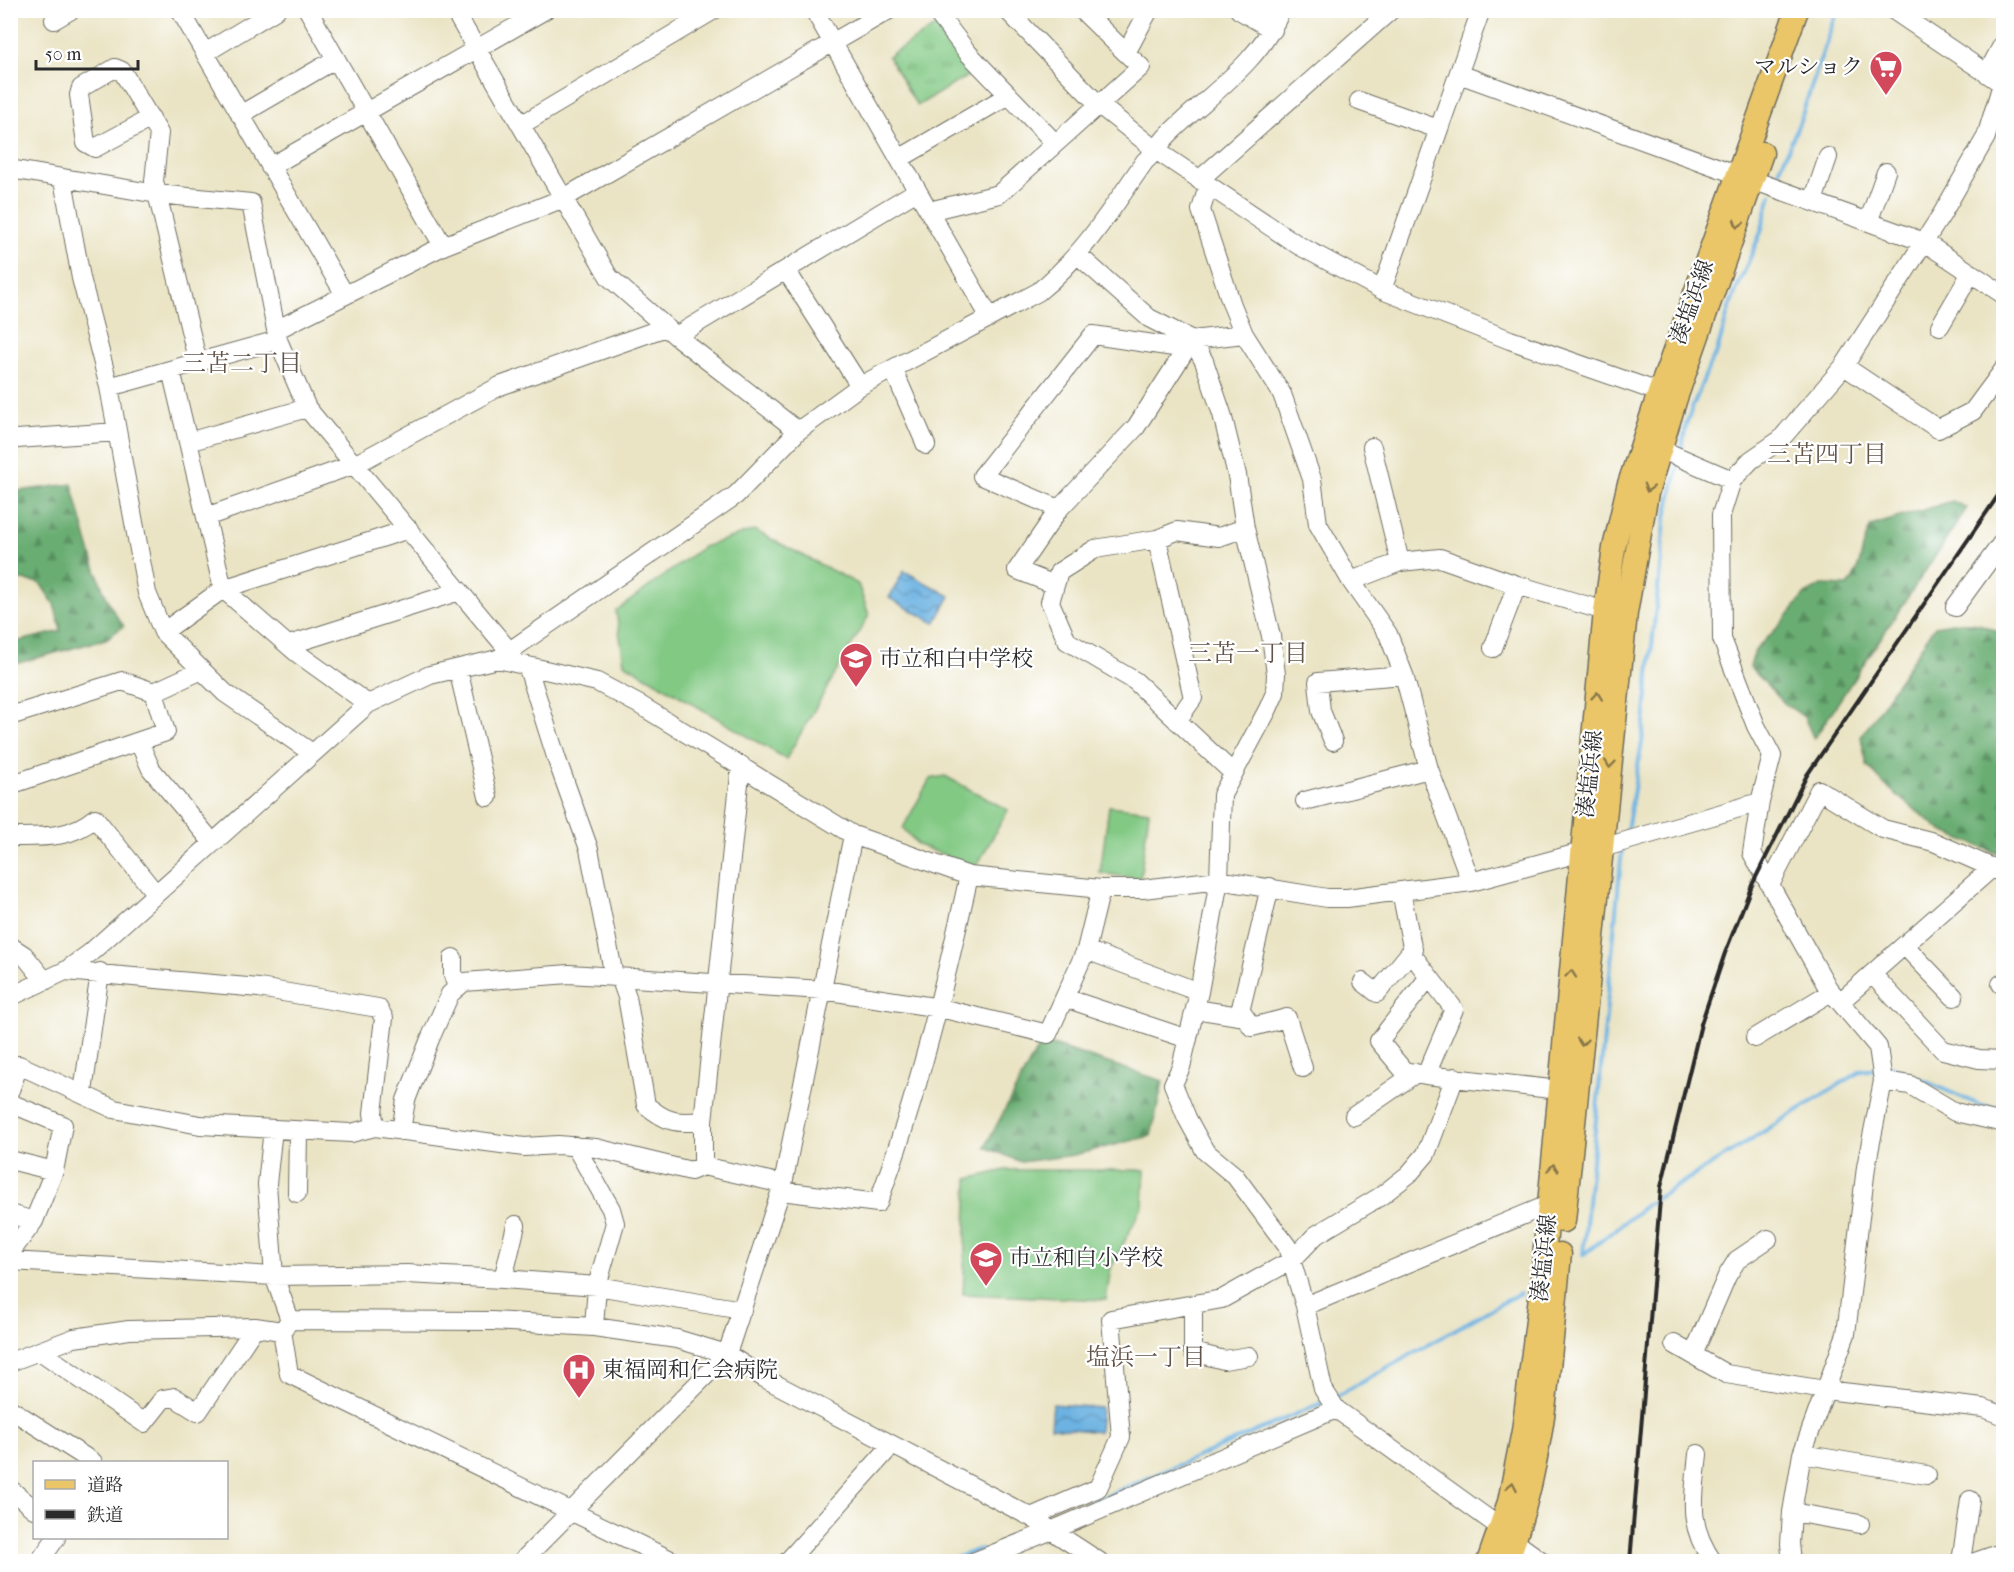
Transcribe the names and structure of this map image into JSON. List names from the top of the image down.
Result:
{
  "streets": {
    "main road": ["湊塩浜線"]
  },
  "districts": [
    "三苫二丁目",
    "三苫四丁目",
    "三苫一丁目",
    "塩浜一丁目"
  ],
  "places": {
    "supermarket": ["マルショク"],
    "school or university": ["市立和白中学校", "市立和白小学校"],
    "hospital": ["東福岡和仁会病院"]
  },
  "legend": ["道路", "鉄道"],
  "scale_bar": "50 m"
}
